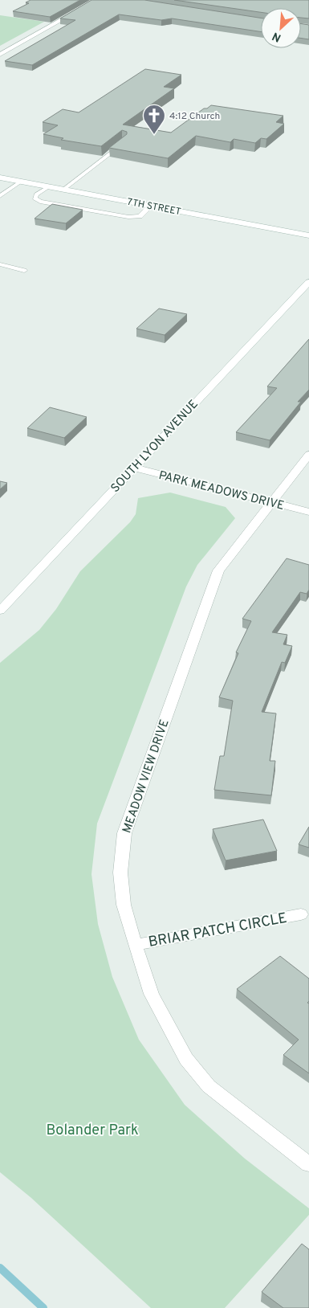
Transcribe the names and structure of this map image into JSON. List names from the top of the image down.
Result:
{
  "streets": {
    "street": [
      "7TH STREET",
      "SOUTH LYON AVENUE",
      "PARK MEADOWS DRIVE",
      "MEADOW VIEW DRIVE",
      "BRIAR PATCH CIRCLE"
    ]
  },
  "crossings": [
    ["SOUTH LYON AVENUE", "PARK MEADOWS DRIVE"],
    ["PARK MEADOWS DRIVE", "MEADOW VIEW DRIVE"],
    ["MEADOW VIEW DRIVE", "BRIAR PATCH CIRCLE"]
  ],
  "parks": ["Bolander Park"],
  "places": {
    "church": ["4:12 Church"]
  },
  "north": "bottom left"
}
